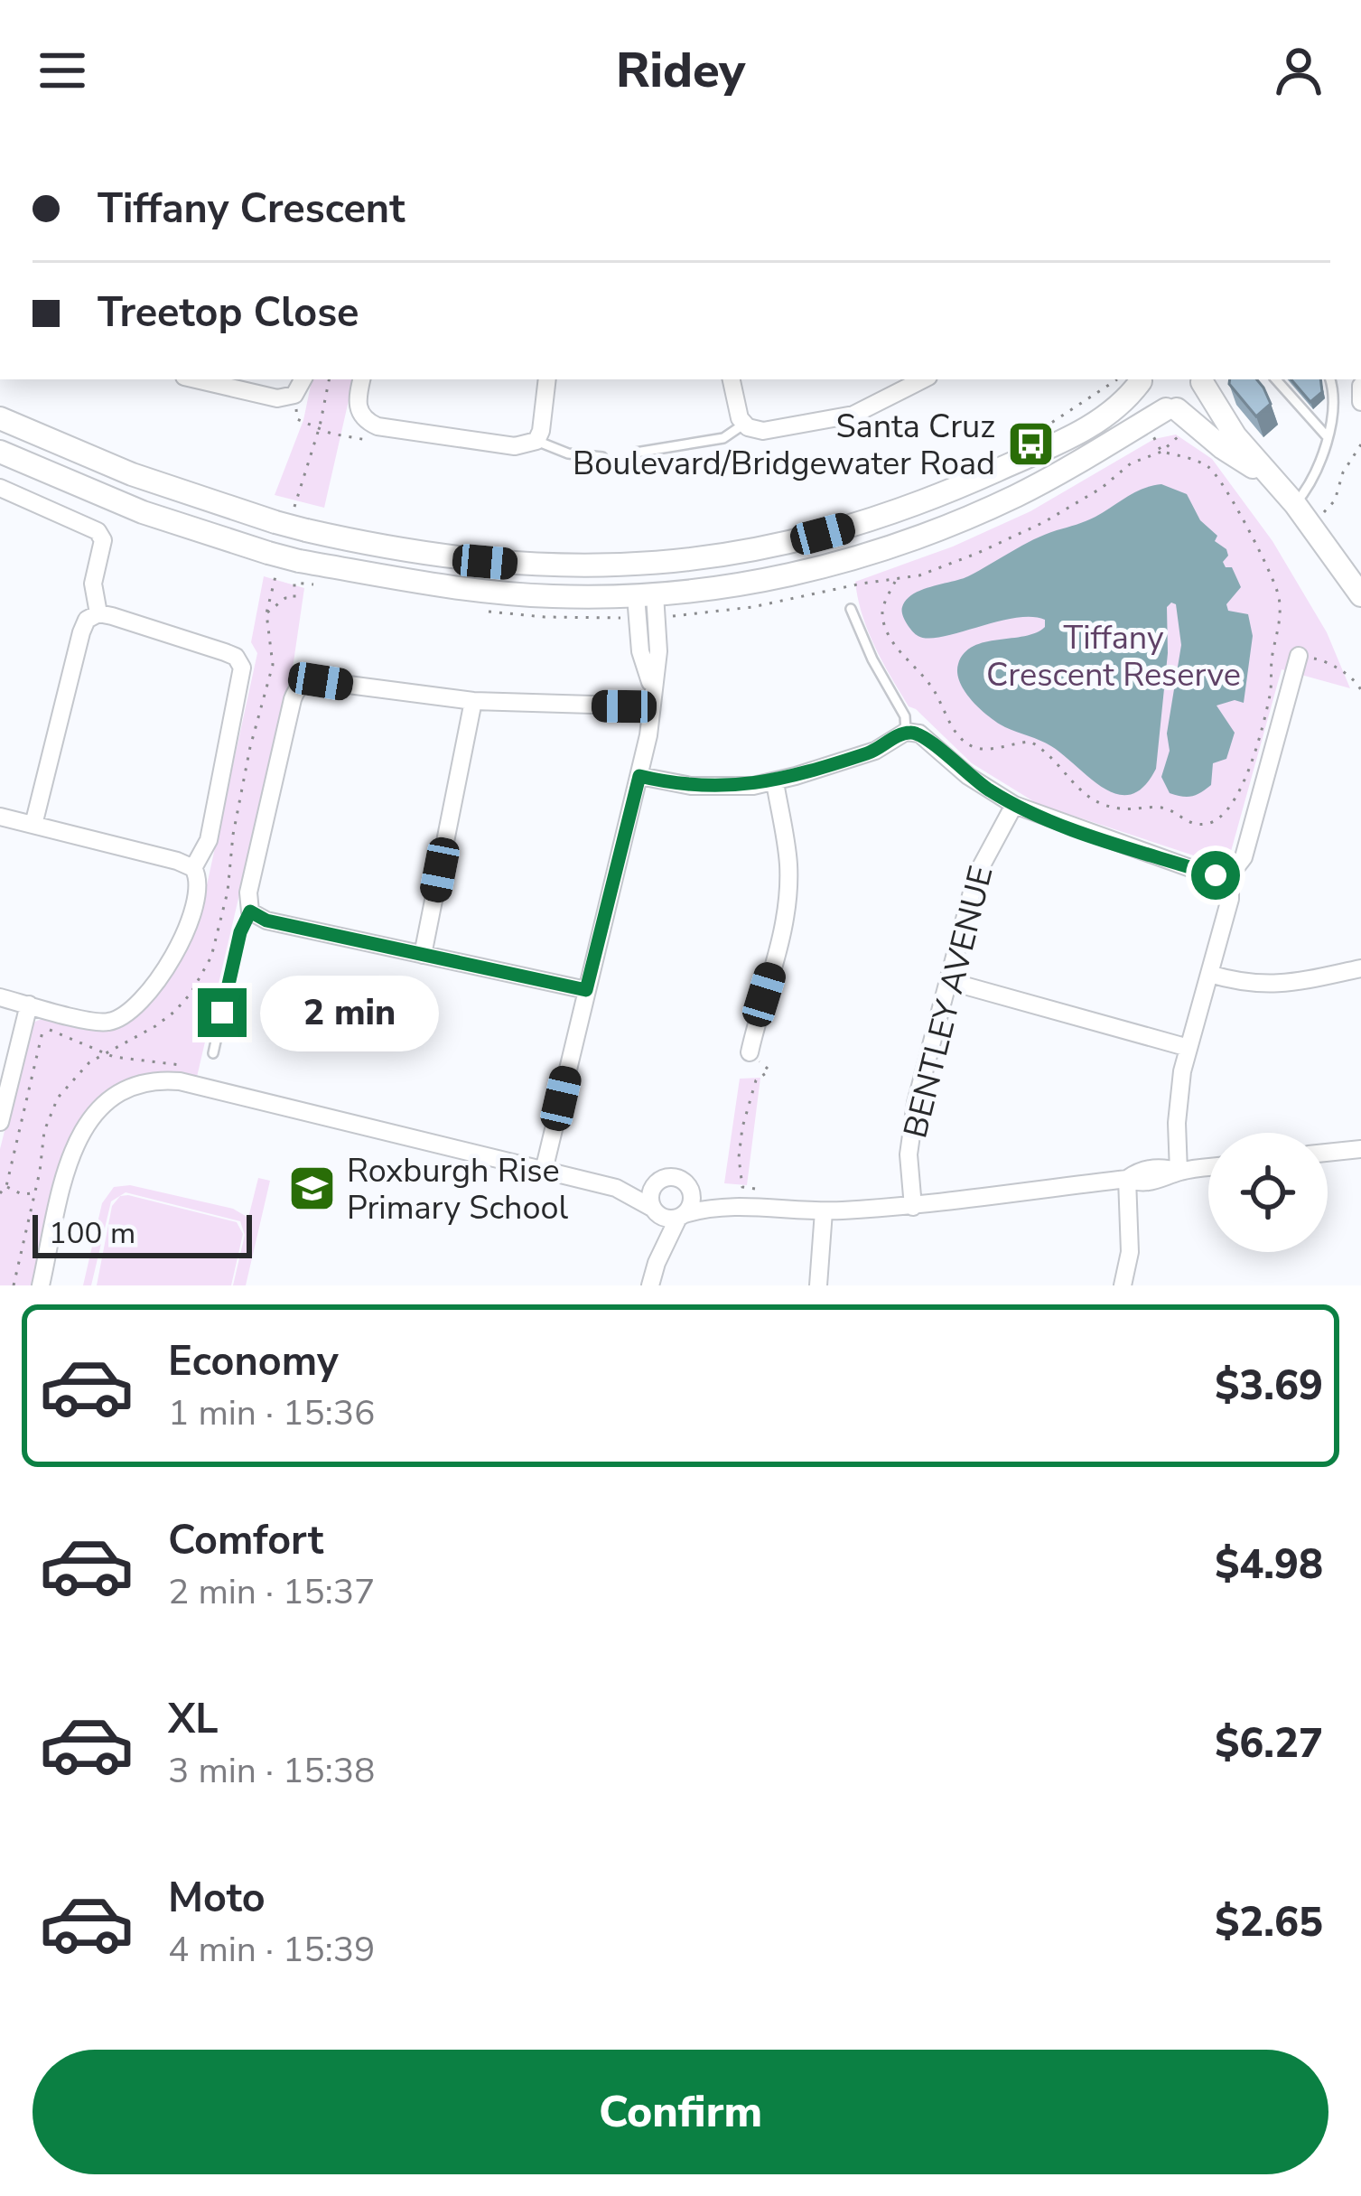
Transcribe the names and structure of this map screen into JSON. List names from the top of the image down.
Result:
{
  "streets": {
    "street": ["BENTLEY AVENUE"]
  },
  "parks": ["Tiffany Crescent Reserve"],
  "places": {
    "bus stop": ["Santa Cruz Boulevard/Bridgewater Road"],
    "school or university": ["Roxburgh Rise Primary School"]
  },
  "scale_bar": "100 m",
  "page": {
    "header": "Ridey",
    "banner": ["Tiffany Crescent", "Treetop Close"],
    "bubble": "2 min",
    "scale": "100 m",
    "list": [
      {
        "name": "Economy",
        "note": "1 min · 15:36",
        "value": "$3.69"
      },
      {
        "name": "Comfort",
        "note": "2 min · 15:37",
        "value": "$4.98"
      },
      {
        "name": "XL",
        "note": "3 min · 15:38",
        "value": "$6.27"
      },
      {
        "name": "Moto",
        "note": "4 min · 15:39",
        "value": "$2.65"
      }
    ],
    "buttons": "Confirm"
  }
}
